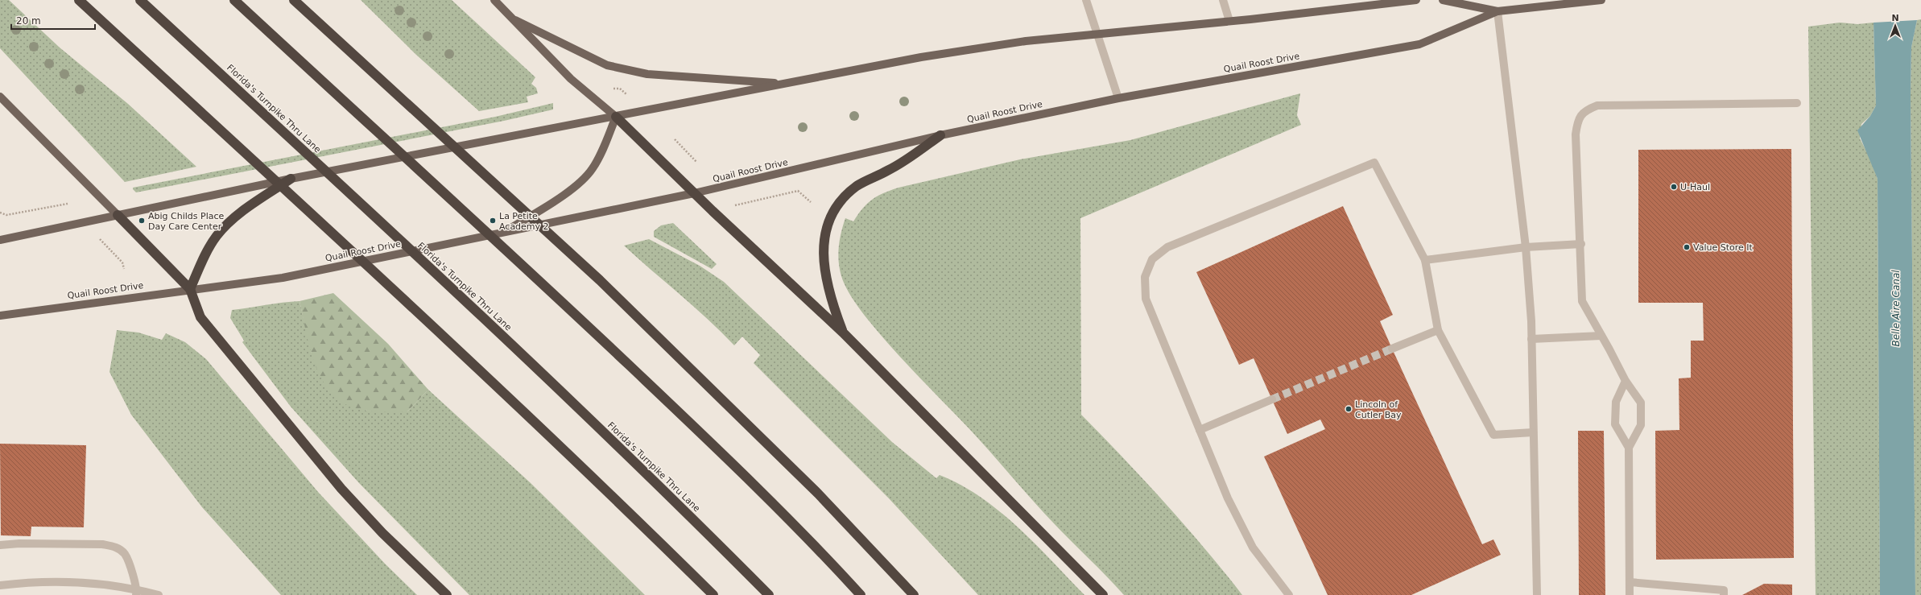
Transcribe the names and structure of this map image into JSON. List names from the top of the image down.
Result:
{
  "streets": {
    "highway": ["Florida's Turnpike Thru Lane"],
    "main road": ["Quail Roost Drive"]
  },
  "water": ["Belle Aire Canal"],
  "places": [
    "U-Haul",
    "Abig Childs Place Day Care Center",
    "La Petite Academy 2",
    "Value Store It",
    "Lincoln of Cutler Bay"
  ],
  "scale_bar": "20 m",
  "north": "top"
}
